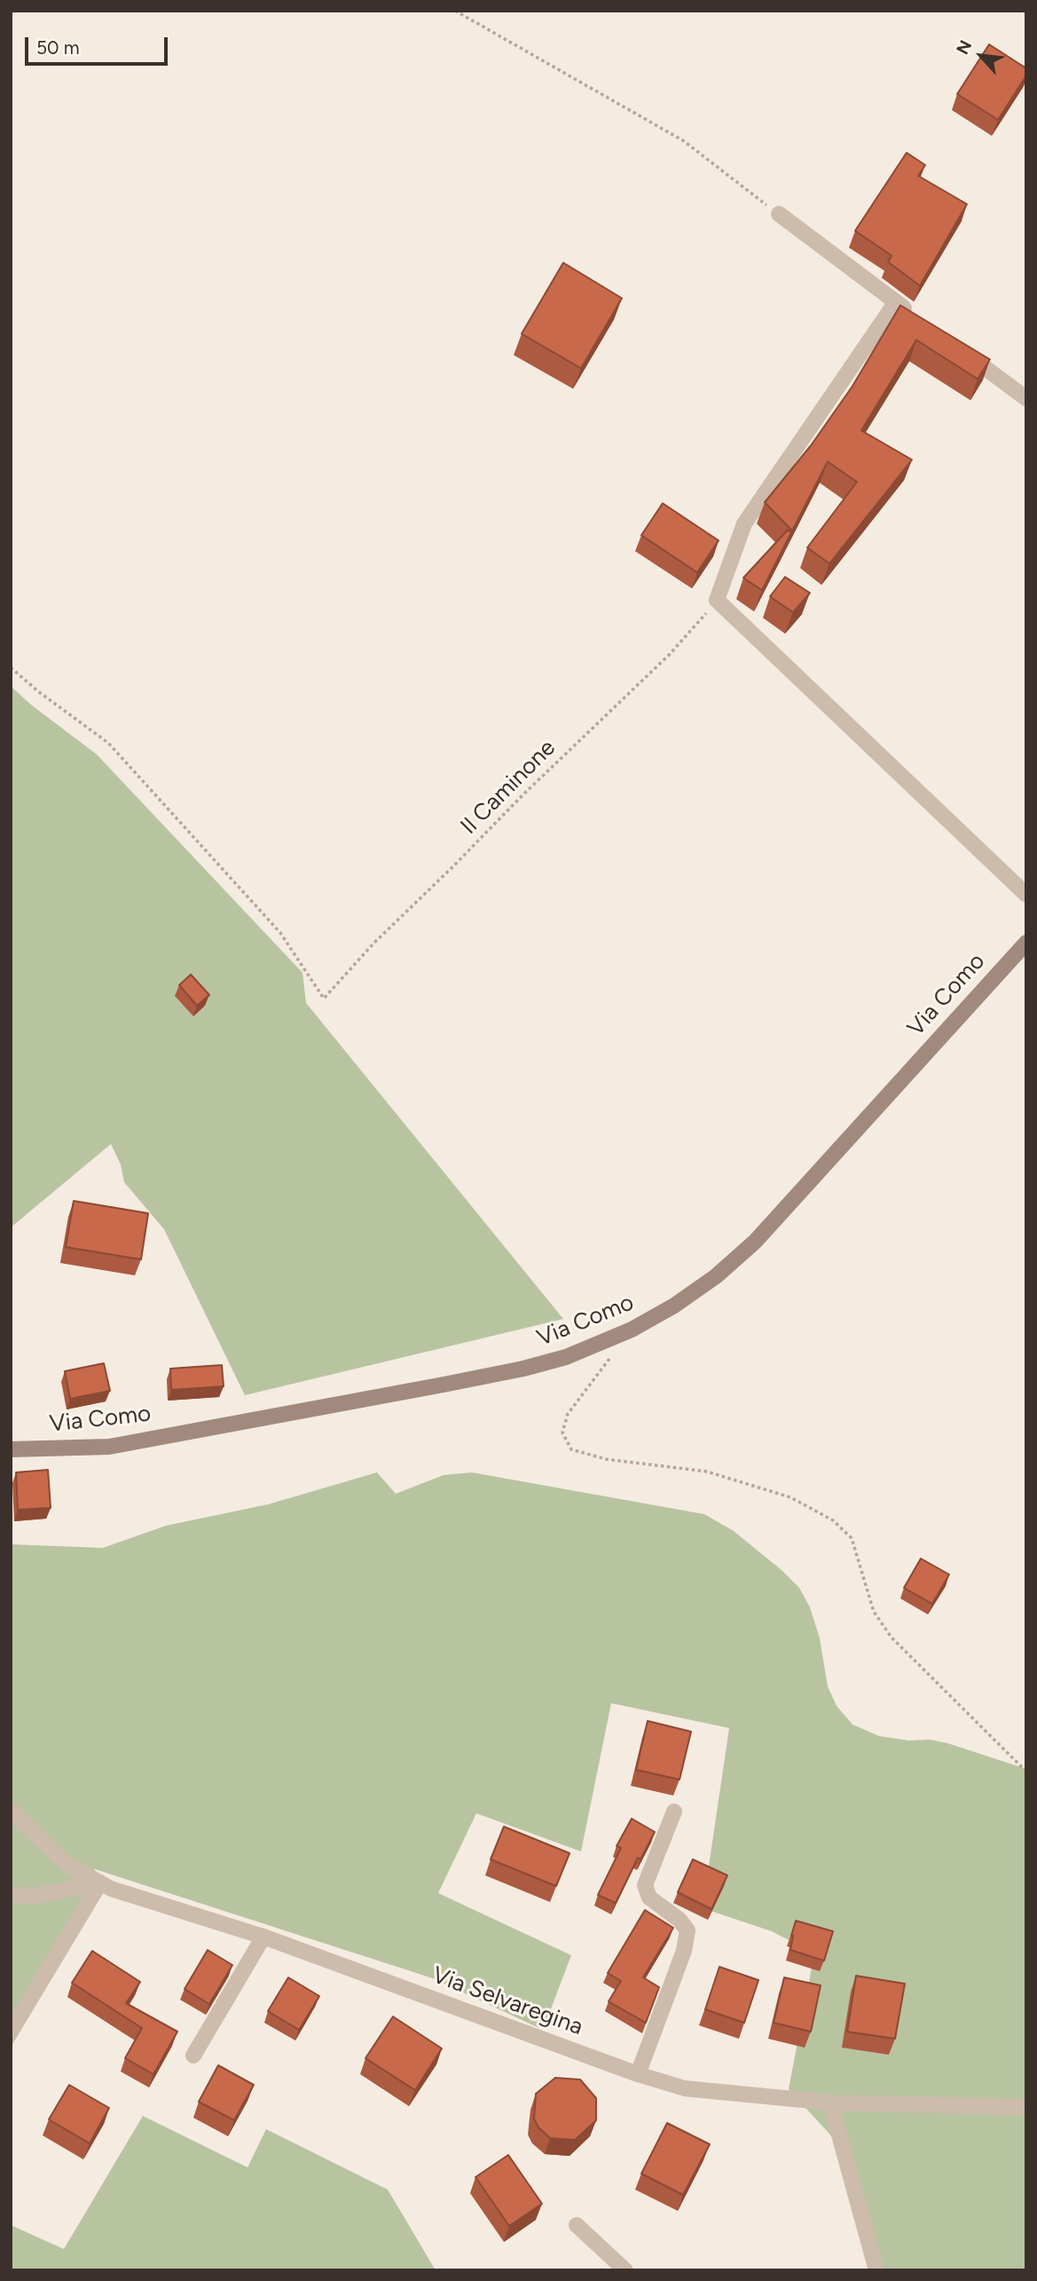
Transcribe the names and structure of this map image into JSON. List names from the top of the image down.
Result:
{
  "streets": {
    "main road": ["Via Como"],
    "street": ["Via Selvaregina"],
    "path": ["Il Caminone"]
  },
  "scale_bar": "50 m",
  "north": "top left"
}
